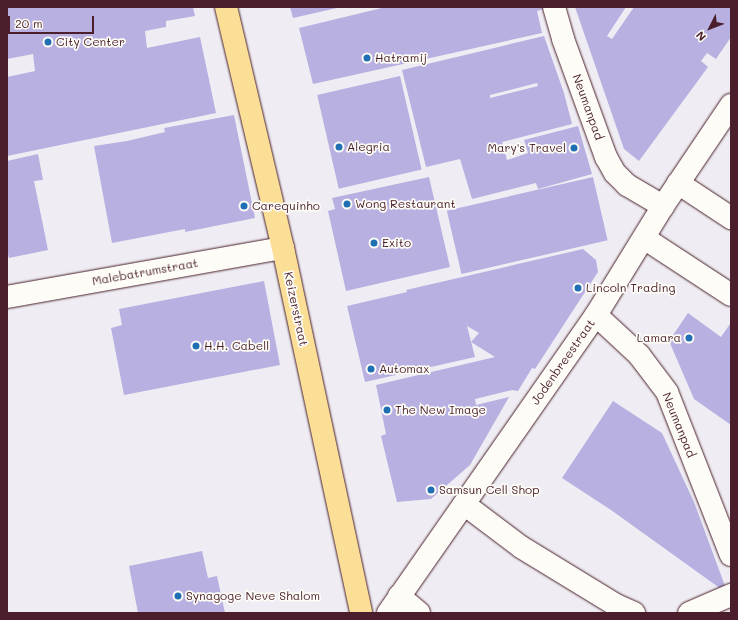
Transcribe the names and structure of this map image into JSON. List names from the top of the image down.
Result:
{
  "streets": {
    "main road": ["Keizerstraat"],
    "street": ["Neumanpad", "Malebatrumstraat", "Jodenbreestraat"]
  },
  "crossings": [
    ["Neumanpad", "Jodenbreestraat"],
    ["Malebatrumstraat", "Keizerstraat"]
  ],
  "places": [
    "City Center",
    "Hatramij",
    "Alegria",
    "Mary's Travel",
    "Wong Restaurant",
    "Carequinho",
    "Exito",
    "Lincoln Trading",
    "Lamara",
    "H.H. Cabell",
    "Automax",
    "The New Image",
    "Samsun Cell Shop",
    "Synagoge Neve Shalom"
  ],
  "scale_bar": "20 m",
  "north": "bottom left"
}
